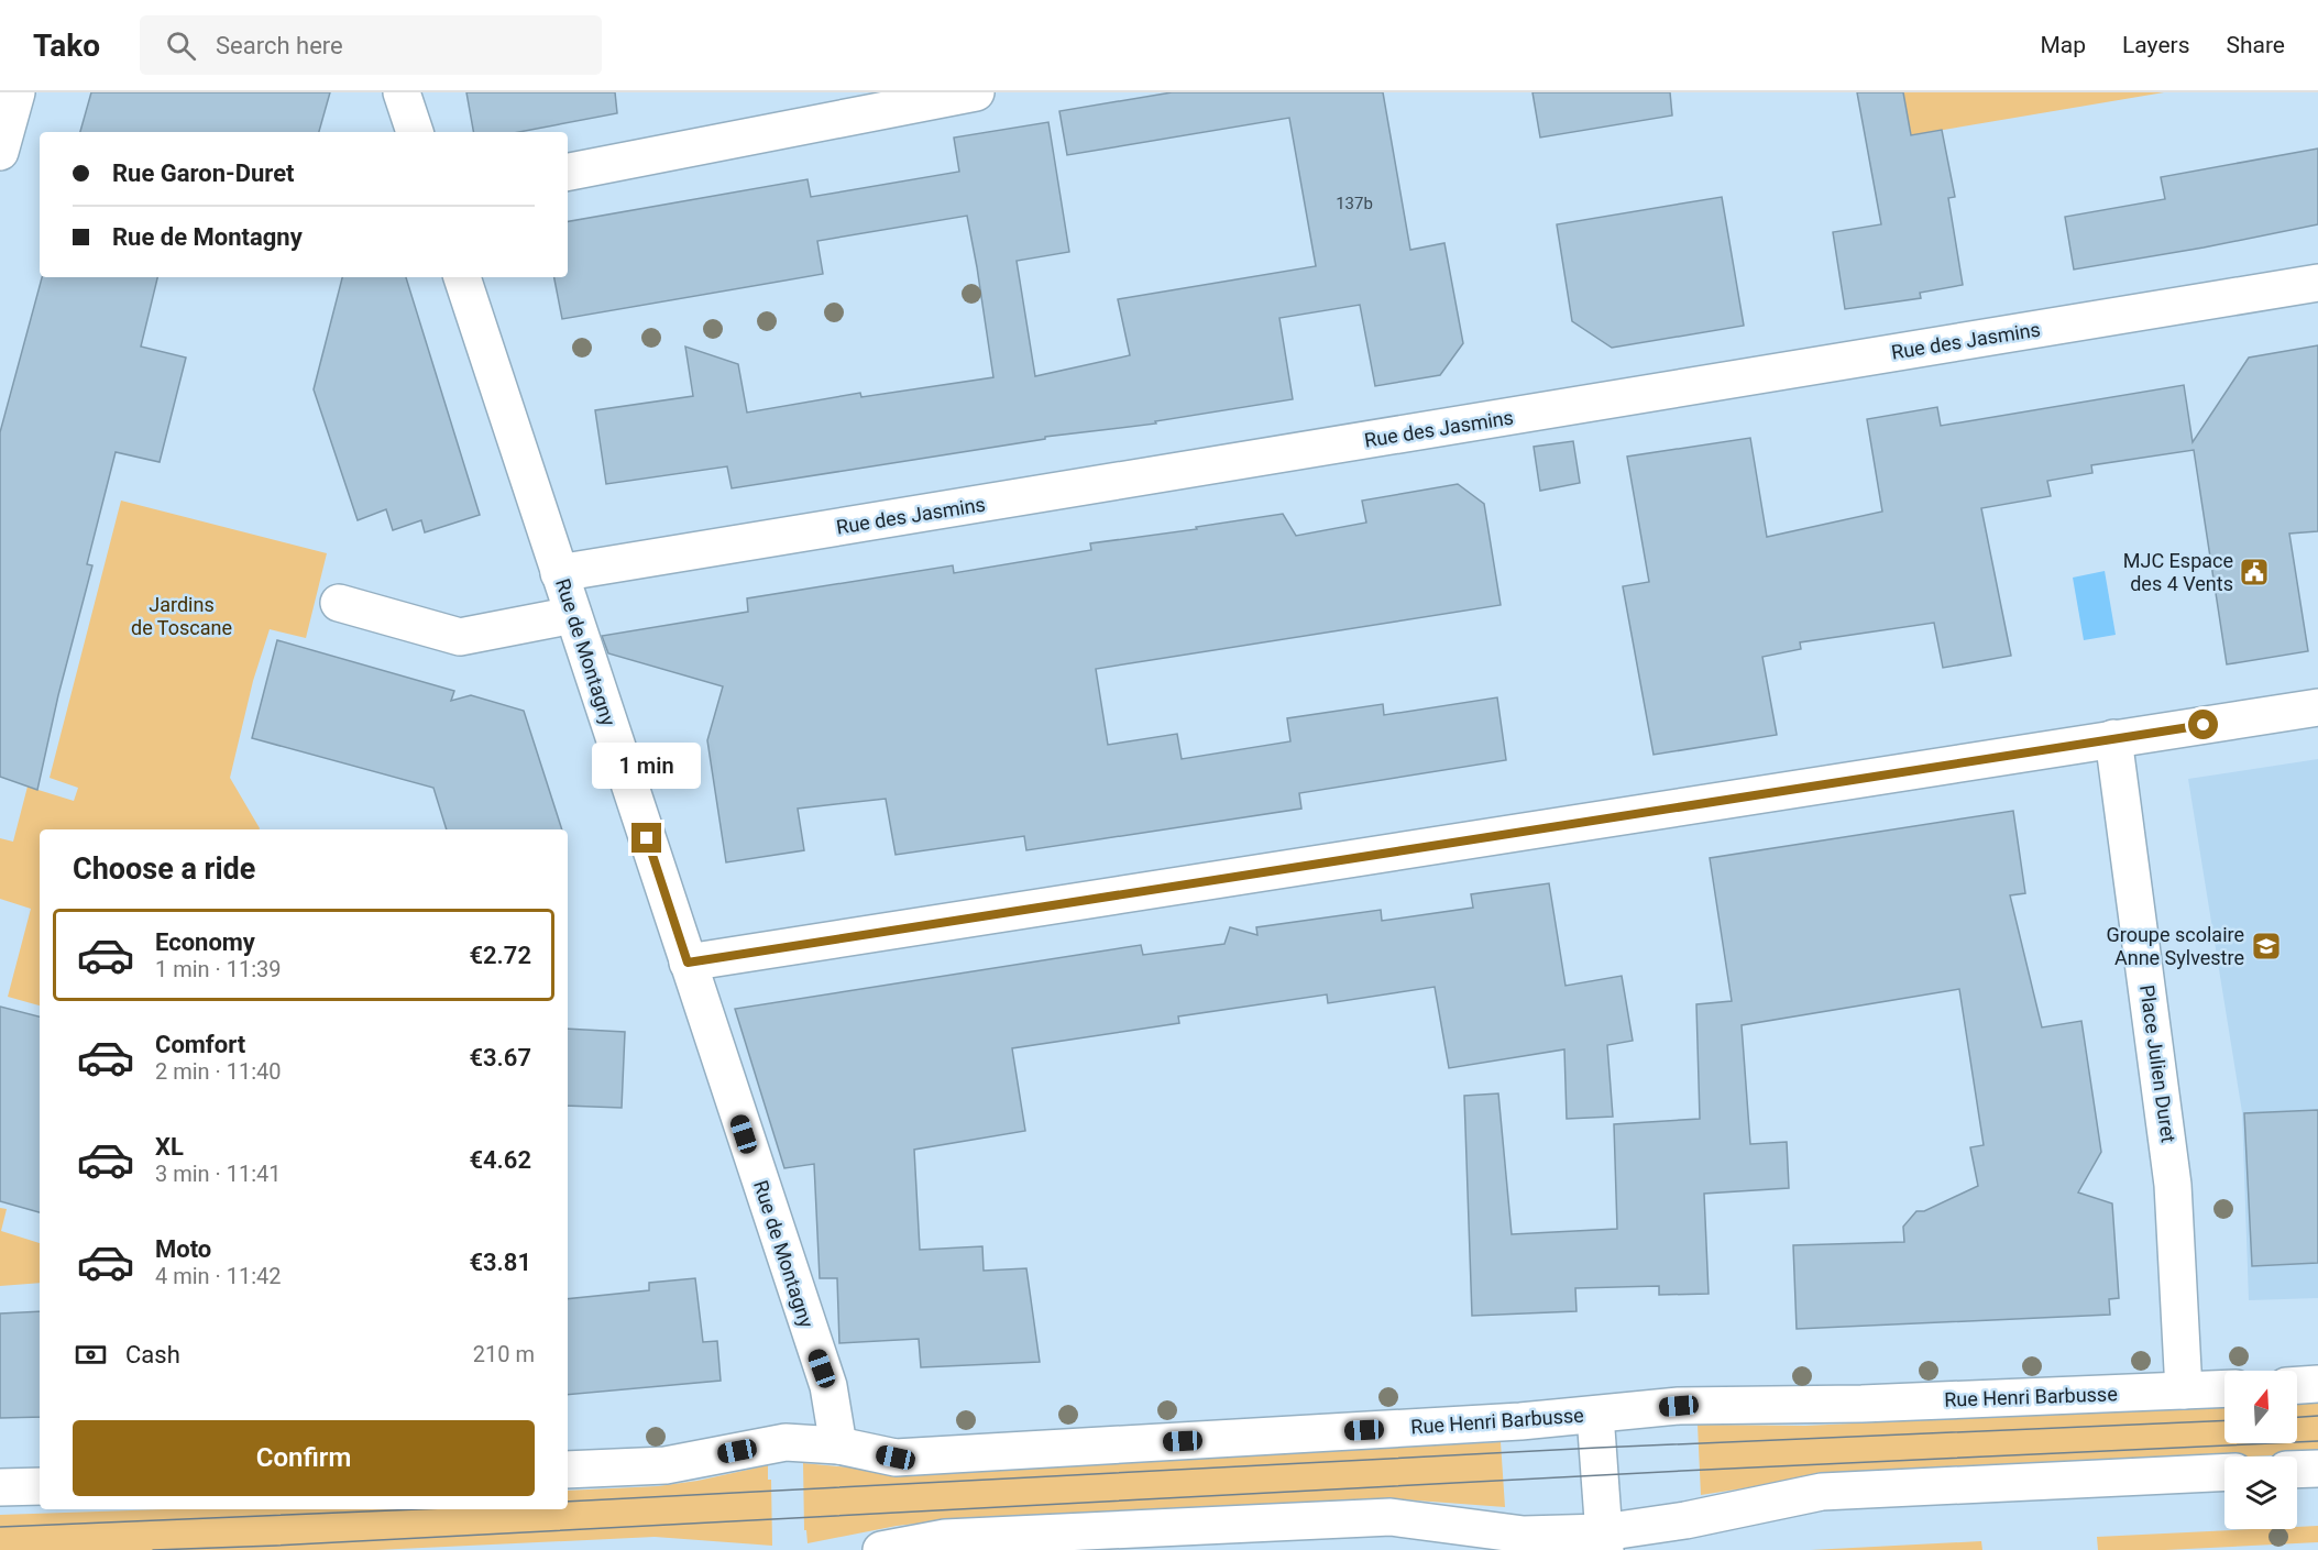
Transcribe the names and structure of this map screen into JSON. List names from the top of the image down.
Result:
{
  "streets": {
    "street": [
      "Rue des Jasmins",
      "Rue de Montagny",
      "Place Julien Duret",
      "Rue Henri Barbusse"
    ]
  },
  "crossings": [
    ["Rue des Jasmins", "Rue de Montagny"],
    ["Rue de Montagny", "Rue Henri Barbusse"],
    ["Place Julien Duret", "Rue Henri Barbusse"]
  ],
  "parks": ["Jardins de Toscane"],
  "places": {
    "public building": ["MJC Espace des 4 Vents"],
    "school or university": ["Groupe scolaire Anne Sylvestre"]
  },
  "house_numbers": ["137b"],
  "north": "top",
  "page": {
    "header": "Tako",
    "search": "Search here",
    "nav": ["Map", "Layers", "Share"],
    "banner": ["Rue Garon-Duret", "Rue de Montagny"],
    "bubble": "1 min",
    "heading": "Choose a ride",
    "list": [
      {
        "name": "Economy",
        "note": "1 min · 11:39",
        "value": "€2.72"
      },
      {
        "name": "Comfort",
        "note": "2 min · 11:40",
        "value": "€3.67"
      },
      {
        "name": "XL",
        "note": "3 min · 11:41",
        "value": "€4.62"
      },
      {
        "name": "Moto",
        "note": "4 min · 11:42",
        "value": "€3.81"
      }
    ],
    "pay": ["Cash", "210 m"],
    "buttons": "Confirm"
  }
}
